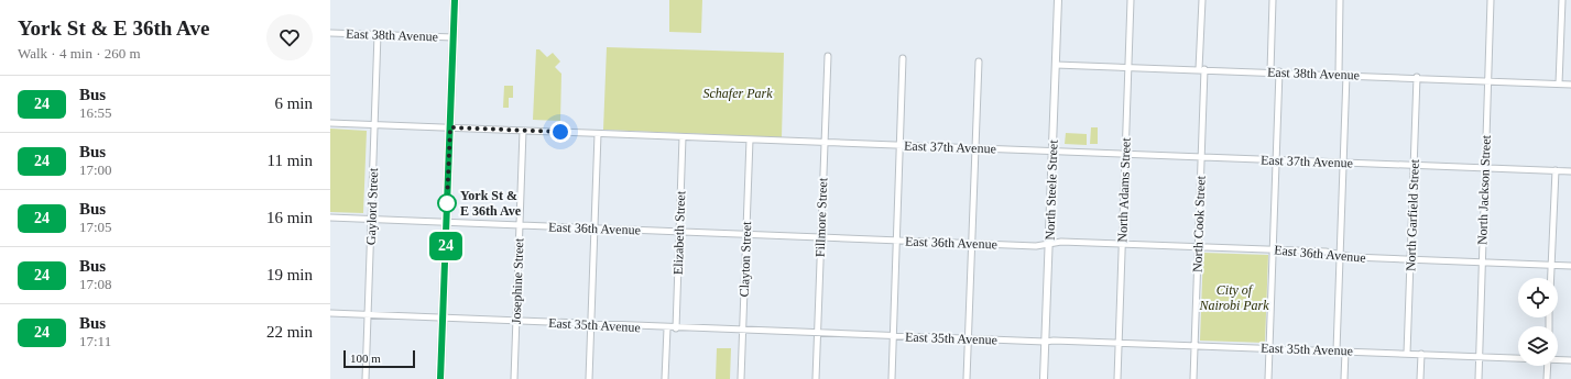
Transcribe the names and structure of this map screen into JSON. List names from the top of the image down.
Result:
{
  "streets": {
    "street": [
      "East 38th Avenue",
      "East 37th Avenue",
      "North Steele Street",
      "North Adams Street",
      "North Jackson Street",
      "Gaylord Street",
      "North Garfield Street",
      "Fillmore Street",
      "North Cook Street",
      "East 36th Avenue",
      "Elizabeth Street",
      "Clayton Street",
      "Josephine Street",
      "East 35th Avenue"
    ]
  },
  "crossings": [
    ["East 38th Avenue", "North Steele Street"],
    ["East 38th Avenue", "North Adams Street"],
    ["East 38th Avenue", "North Jackson Street"],
    ["East 38th Avenue", "Gaylord Street"],
    ["East 38th Avenue", "North Garfield Street"],
    ["East 38th Avenue", "North Cook Street"],
    ["East 37th Avenue", "North Steele Street"],
    ["East 37th Avenue", "North Adams Street"],
    ["East 37th Avenue", "North Jackson Street"],
    ["East 37th Avenue", "Gaylord Street"],
    ["East 37th Avenue", "North Garfield Street"],
    ["East 37th Avenue", "Fillmore Street"],
    ["East 37th Avenue", "North Cook Street"],
    ["East 37th Avenue", "Elizabeth Street"],
    ["East 37th Avenue", "Clayton Street"],
    ["East 37th Avenue", "Josephine Street"],
    ["North Steele Street", "East 36th Avenue"],
    ["North Steele Street", "East 35th Avenue"],
    ["North Adams Street", "East 36th Avenue"],
    ["North Adams Street", "East 35th Avenue"],
    ["North Jackson Street", "East 36th Avenue"],
    ["North Jackson Street", "East 35th Avenue"],
    ["Gaylord Street", "East 36th Avenue"],
    ["Gaylord Street", "East 35th Avenue"],
    ["North Garfield Street", "East 36th Avenue"],
    ["North Garfield Street", "East 35th Avenue"],
    ["Fillmore Street", "East 36th Avenue"],
    ["Fillmore Street", "East 35th Avenue"],
    ["North Cook Street", "East 36th Avenue"],
    ["North Cook Street", "East 35th Avenue"],
    ["East 36th Avenue", "Elizabeth Street"],
    ["East 36th Avenue", "Clayton Street"],
    ["East 36th Avenue", "Josephine Street"],
    ["Elizabeth Street", "East 35th Avenue"],
    ["Clayton Street", "East 35th Avenue"],
    ["Josephine Street", "East 35th Avenue"]
  ],
  "parks": ["Schafer Park", "City of Nairobi Park"],
  "places": ["York St & E 36th Ave"],
  "lines": ["bus line 24"],
  "scale_bar": "100 m",
  "page": {
    "heading": ["York St & E 36th Ave", "Walk · 4 min · 260 m"],
    "on_map": "24",
    "list": [
      {
        "mark": "24",
        "name": "Bus",
        "note": "16:55",
        "value": "6 min"
      },
      {
        "mark": "24",
        "name": "Bus",
        "note": "17:00",
        "value": "11 min"
      },
      {
        "mark": "24",
        "name": "Bus",
        "note": "17:05",
        "value": "16 min"
      },
      {
        "mark": "24",
        "name": "Bus",
        "note": "17:08",
        "value": "19 min"
      },
      {
        "mark": "24",
        "name": "Bus",
        "note": "17:11",
        "value": "22 min"
      }
    ],
    "scale": "100 m"
  }
}
